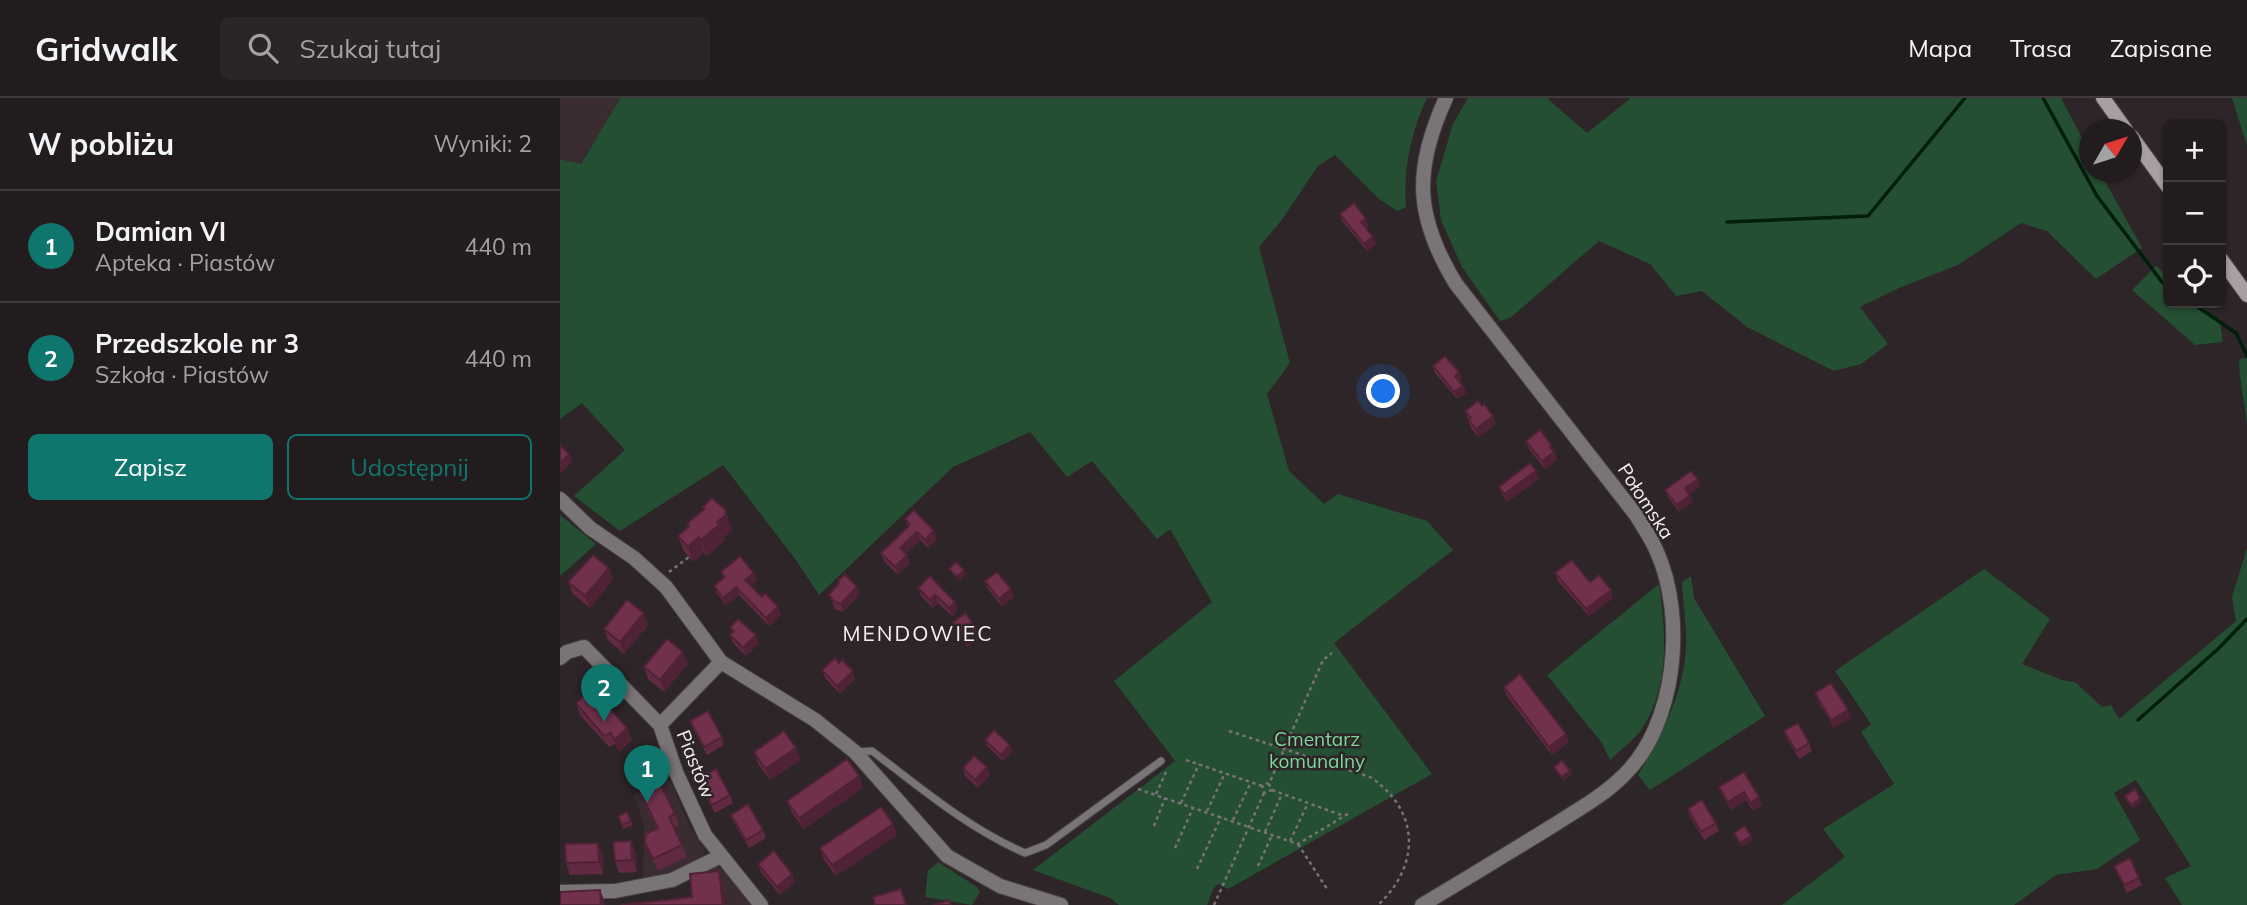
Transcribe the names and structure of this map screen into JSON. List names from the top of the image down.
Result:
{
  "streets": {
    "street": ["Połomska", "Piastów"]
  },
  "districts": ["MENDOWIEC"],
  "parks": ["Cmentarz komunalny"],
  "north": "top right",
  "page": {
    "header": "Gridwalk",
    "search": "Szukaj tutaj",
    "nav": ["Mapa", "Trasa", "Zapisane"],
    "heading": ["W pobliżu", "Wyniki: 2"],
    "map_buttons": ["+", "−"],
    "list": [
      {
        "mark": "1",
        "name": "Damian VI",
        "note": "Apteka · Piastów",
        "value": "440 m"
      },
      {
        "mark": "2",
        "name": "Przedszkole nr 3",
        "note": "Szkoła · Piastów",
        "value": "440 m"
      }
    ],
    "buttons": ["Zapisz", "Udostępnij"],
    "pins": ["2", "1"]
  }
}
